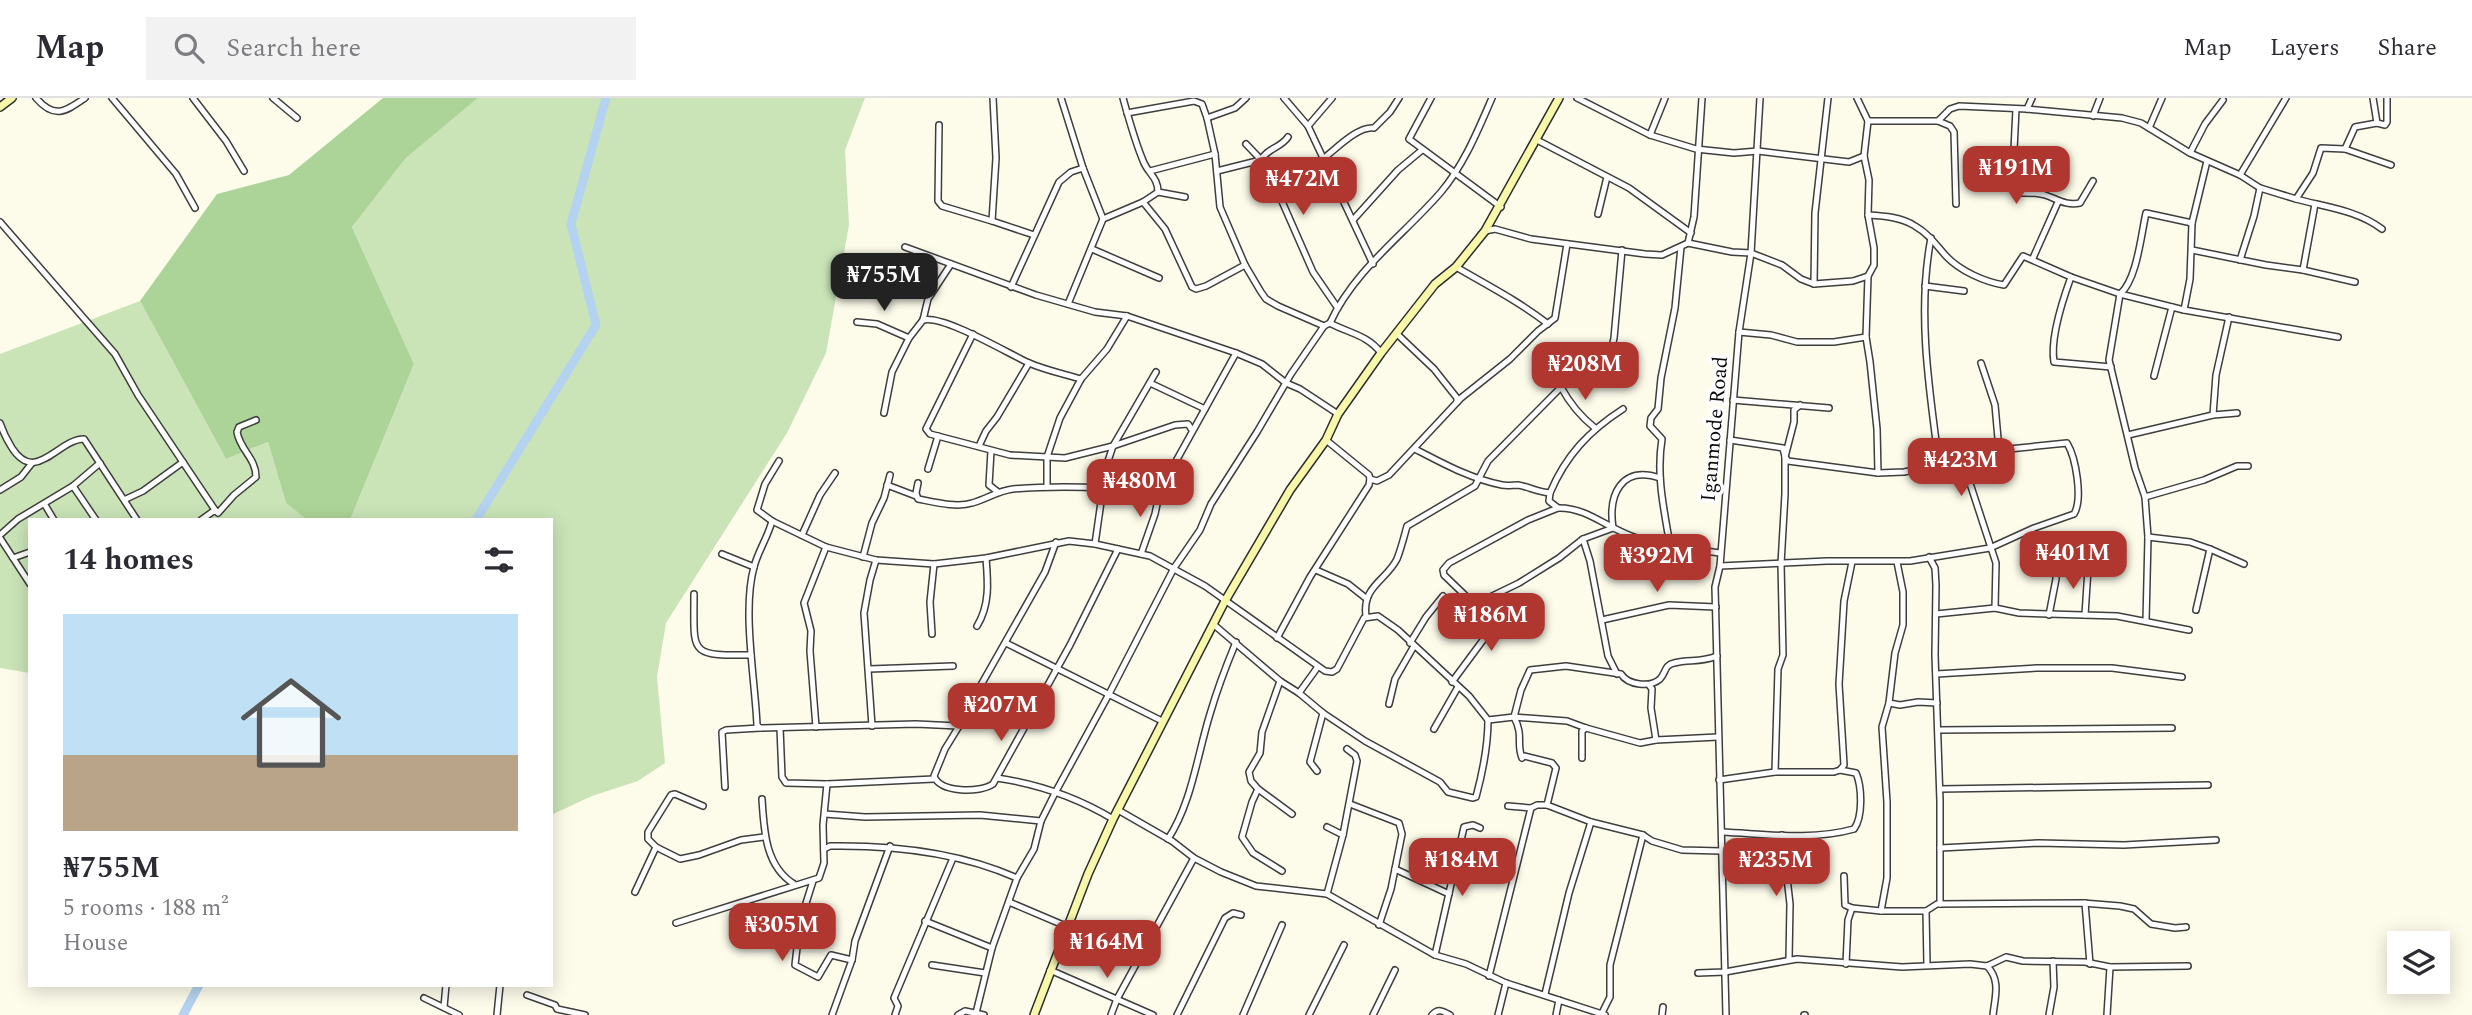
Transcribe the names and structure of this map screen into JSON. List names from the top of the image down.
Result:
{
  "streets": {
    "street": ["Iganmode Road"]
  },
  "page": {
    "header": "Map",
    "search": "Search here",
    "nav": ["Map", "Layers", "Share"],
    "price": [
      "₦191M",
      "₦472M",
      "₦755M",
      "₦208M",
      "₦423M",
      "₦480M",
      "₦401M",
      "₦392M",
      "₦186M",
      "₦207M",
      "₦184M",
      "₦235M",
      "₦305M",
      "₦164M"
    ],
    "heading": "14 homes",
    "list": [
      {
        "name": "₦755M",
        "note": "5 rooms · 188 m² · House"
      }
    ]
  }
}
